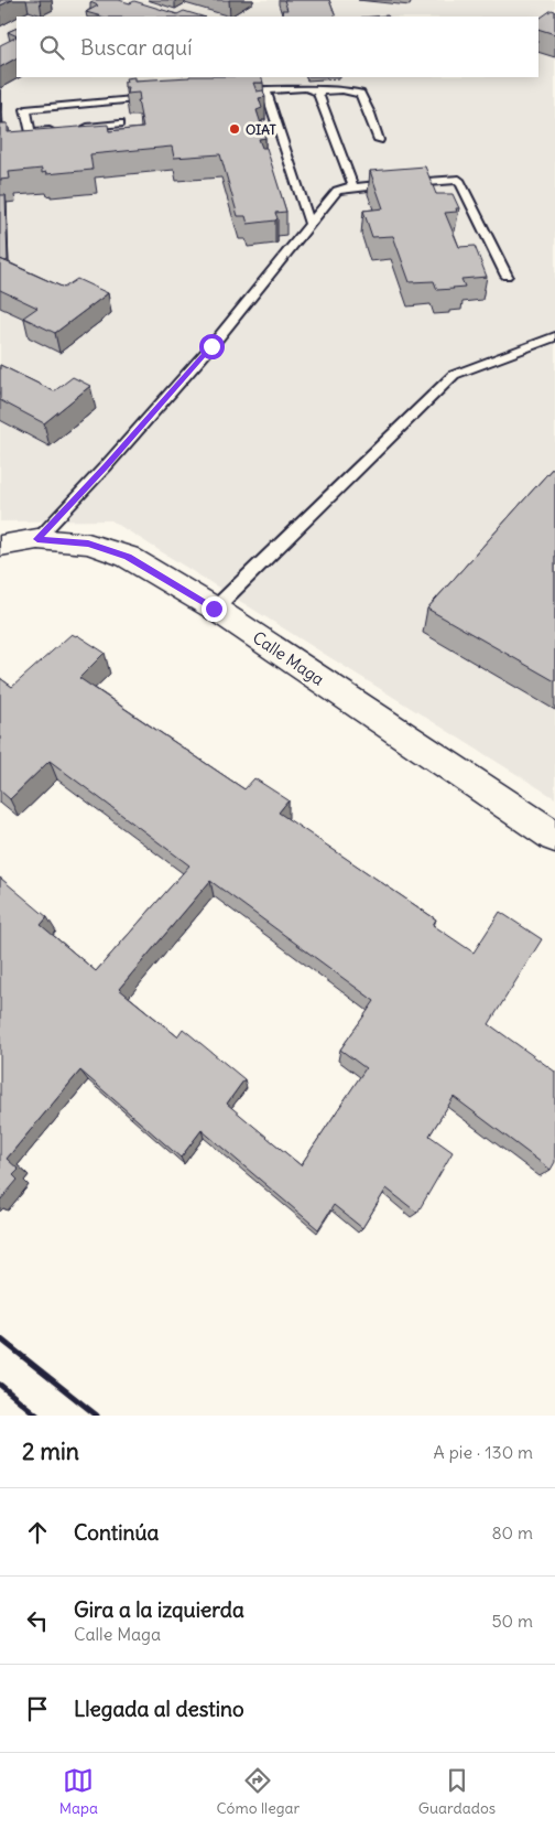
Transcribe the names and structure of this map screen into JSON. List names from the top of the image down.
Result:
{
  "streets": {
    "street": ["Calle Maga"]
  },
  "places": ["OIAT"],
  "page": {
    "search": "Buscar aquí",
    "heading": ["2 min", "A pie · 130 m"],
    "list": [
      ["Continúa", "80 m"],
      ["Gira a la izquierda", "Calle Maga", "50 m"],
      "Llegada al destino"
    ],
    "nav": ["Mapa", "Cómo llegar", "Guardados"]
  }
}
